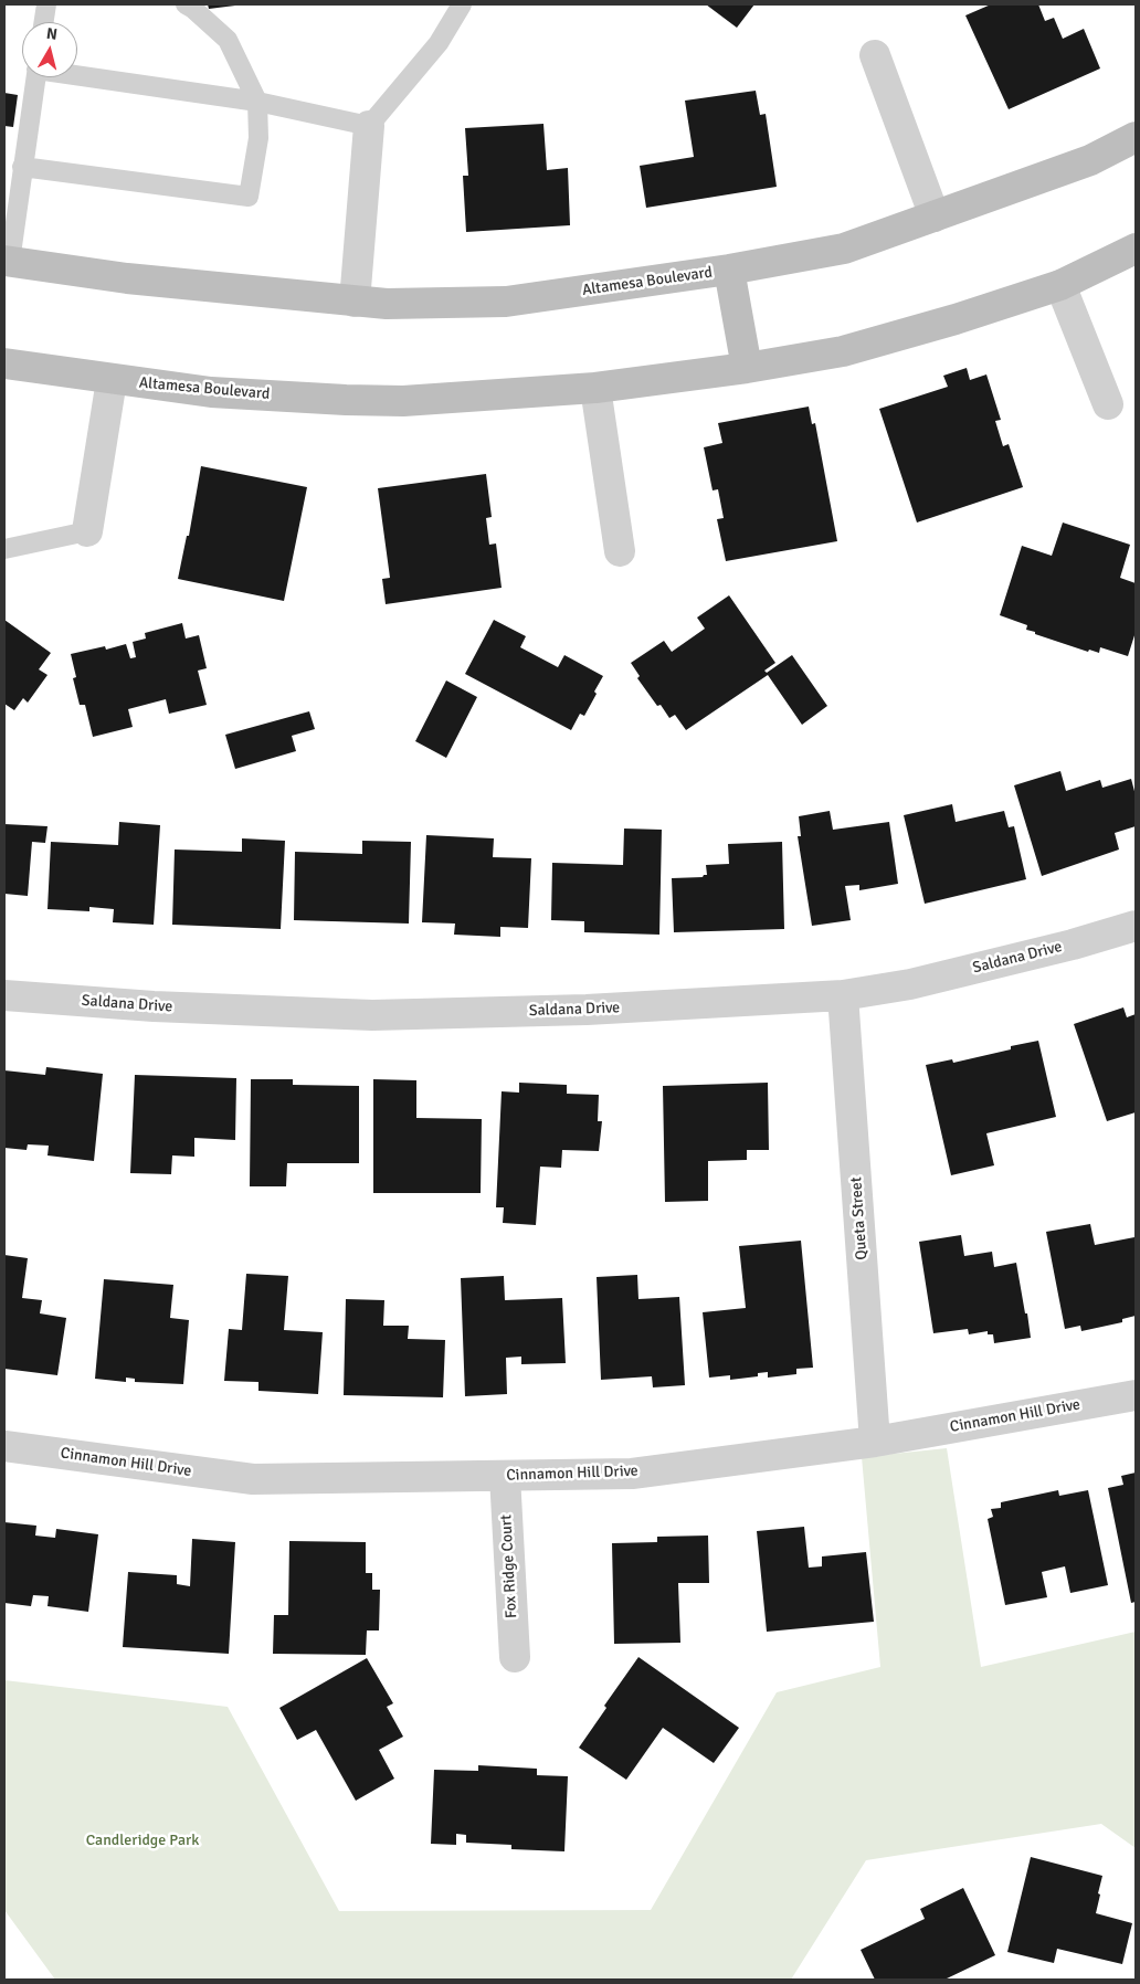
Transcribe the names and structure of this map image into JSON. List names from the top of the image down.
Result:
{
  "streets": {
    "main road": ["Altamesa Boulevard"],
    "street": [
      "Saldana Drive",
      "Queta Street",
      "Cinnamon Hill Drive",
      "Fox Ridge Court"
    ]
  },
  "crossings": [
    ["Saldana Drive", "Queta Street"],
    ["Queta Street", "Cinnamon Hill Drive"],
    ["Cinnamon Hill Drive", "Fox Ridge Court"]
  ],
  "parks": ["Candleridge Park"],
  "north": "top"
}
